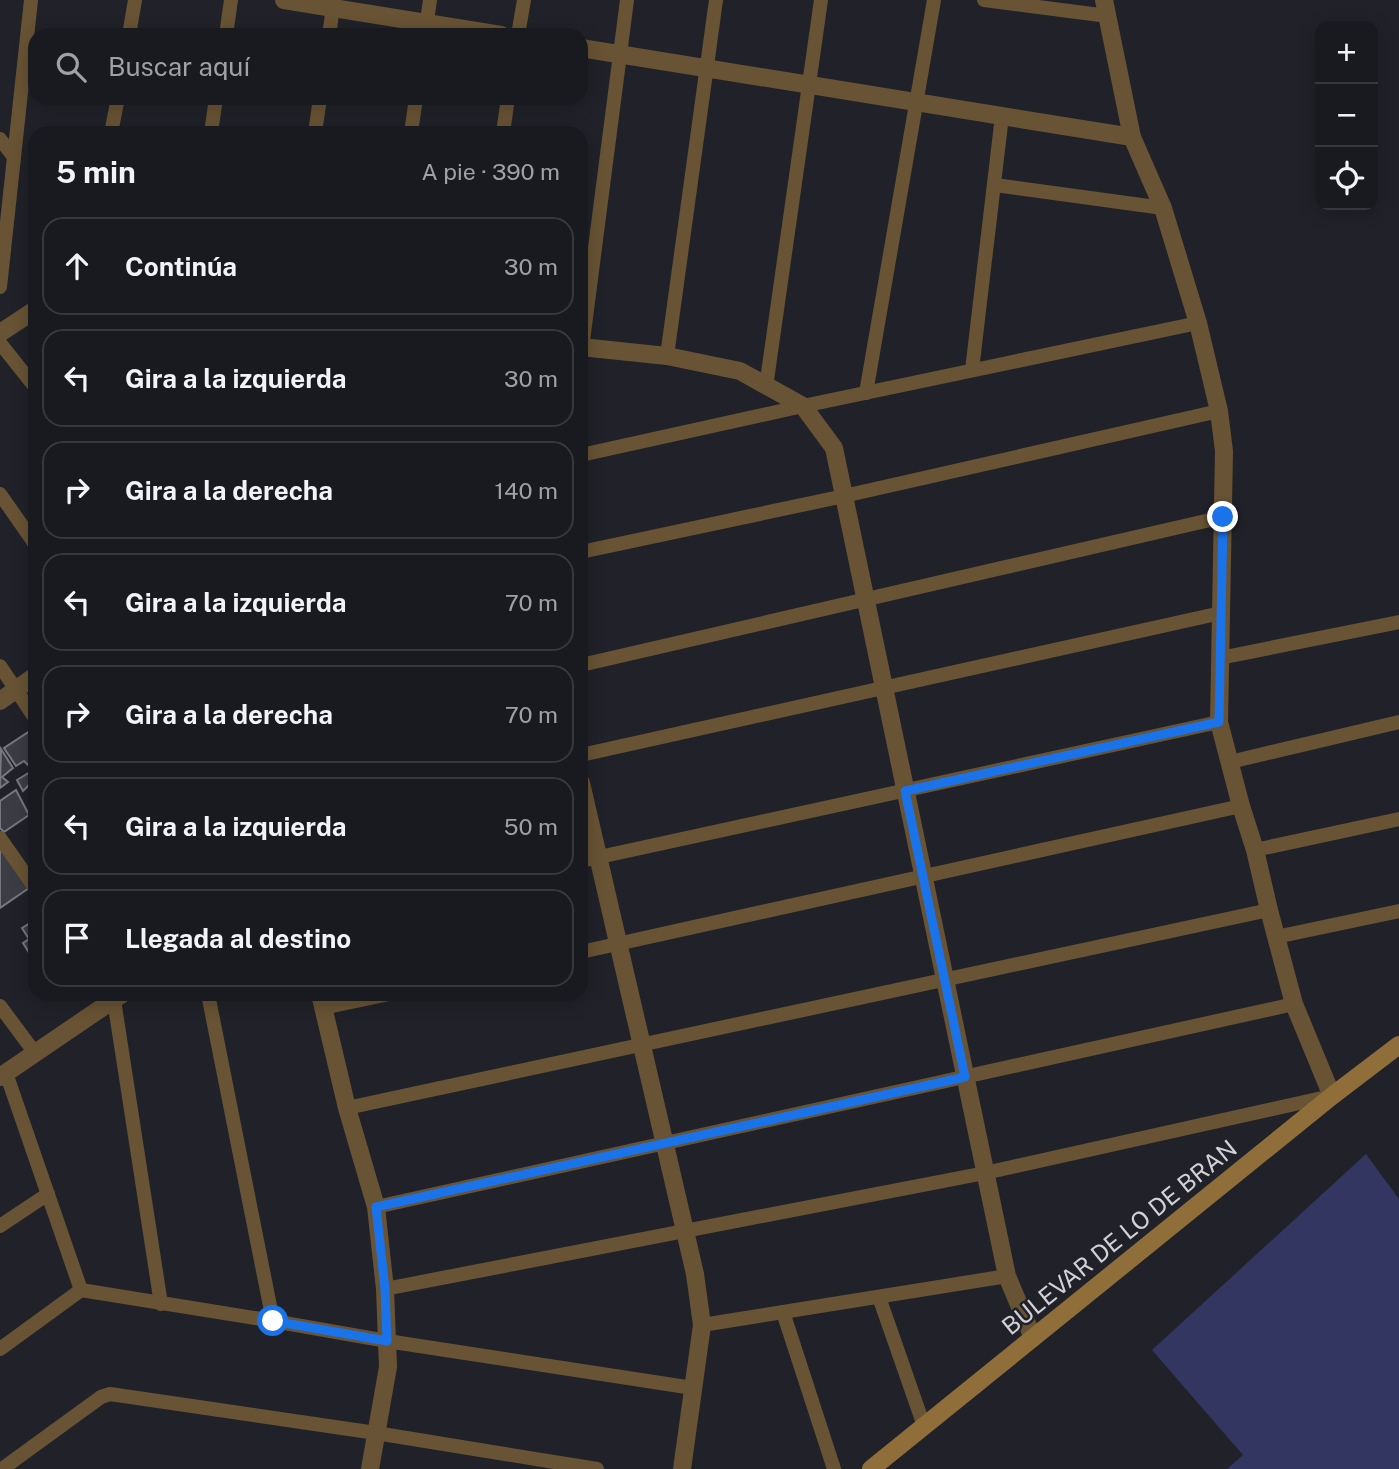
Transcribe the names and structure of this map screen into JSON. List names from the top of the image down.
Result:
{
  "streets": {
    "street": ["BULEVAR DE LO DE BRAN"]
  },
  "page": {
    "map_buttons": ["+", "−"],
    "search": "Buscar aquí",
    "heading": ["5 min", "A pie · 390 m"],
    "list": [
      ["Continúa", "30 m"],
      ["Gira a la izquierda", "30 m"],
      ["Gira a la derecha", "140 m"],
      ["Gira a la izquierda", "70 m"],
      ["Gira a la derecha", "70 m"],
      ["Gira a la izquierda", "50 m"],
      "Llegada al destino"
    ]
  }
}
